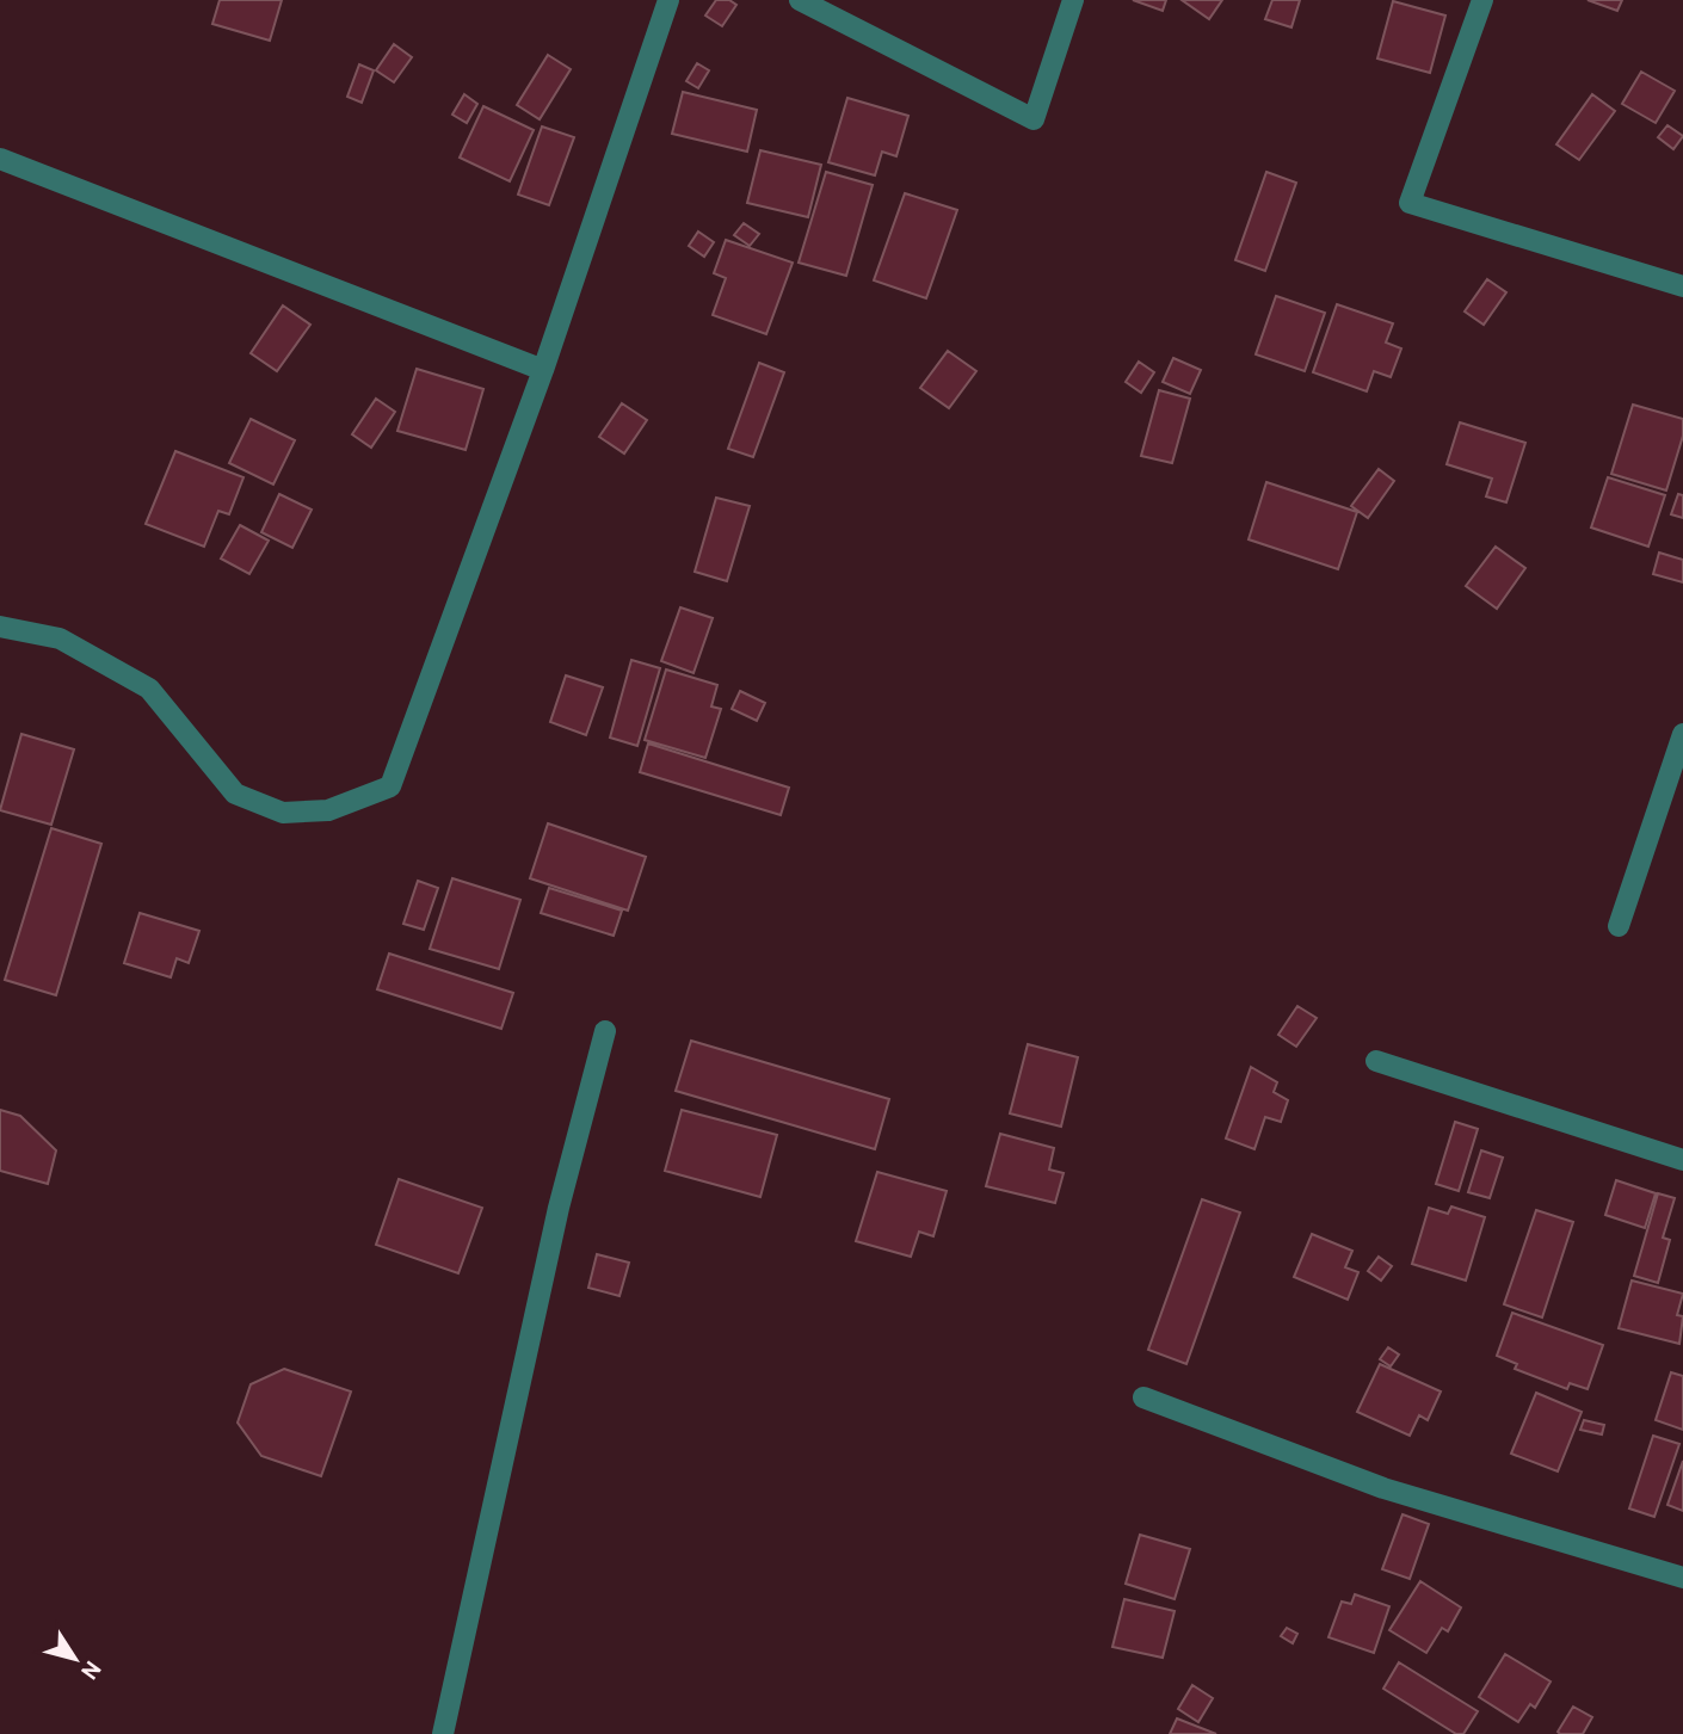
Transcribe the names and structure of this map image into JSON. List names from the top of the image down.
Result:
{
  "north": "bottom right"
}
